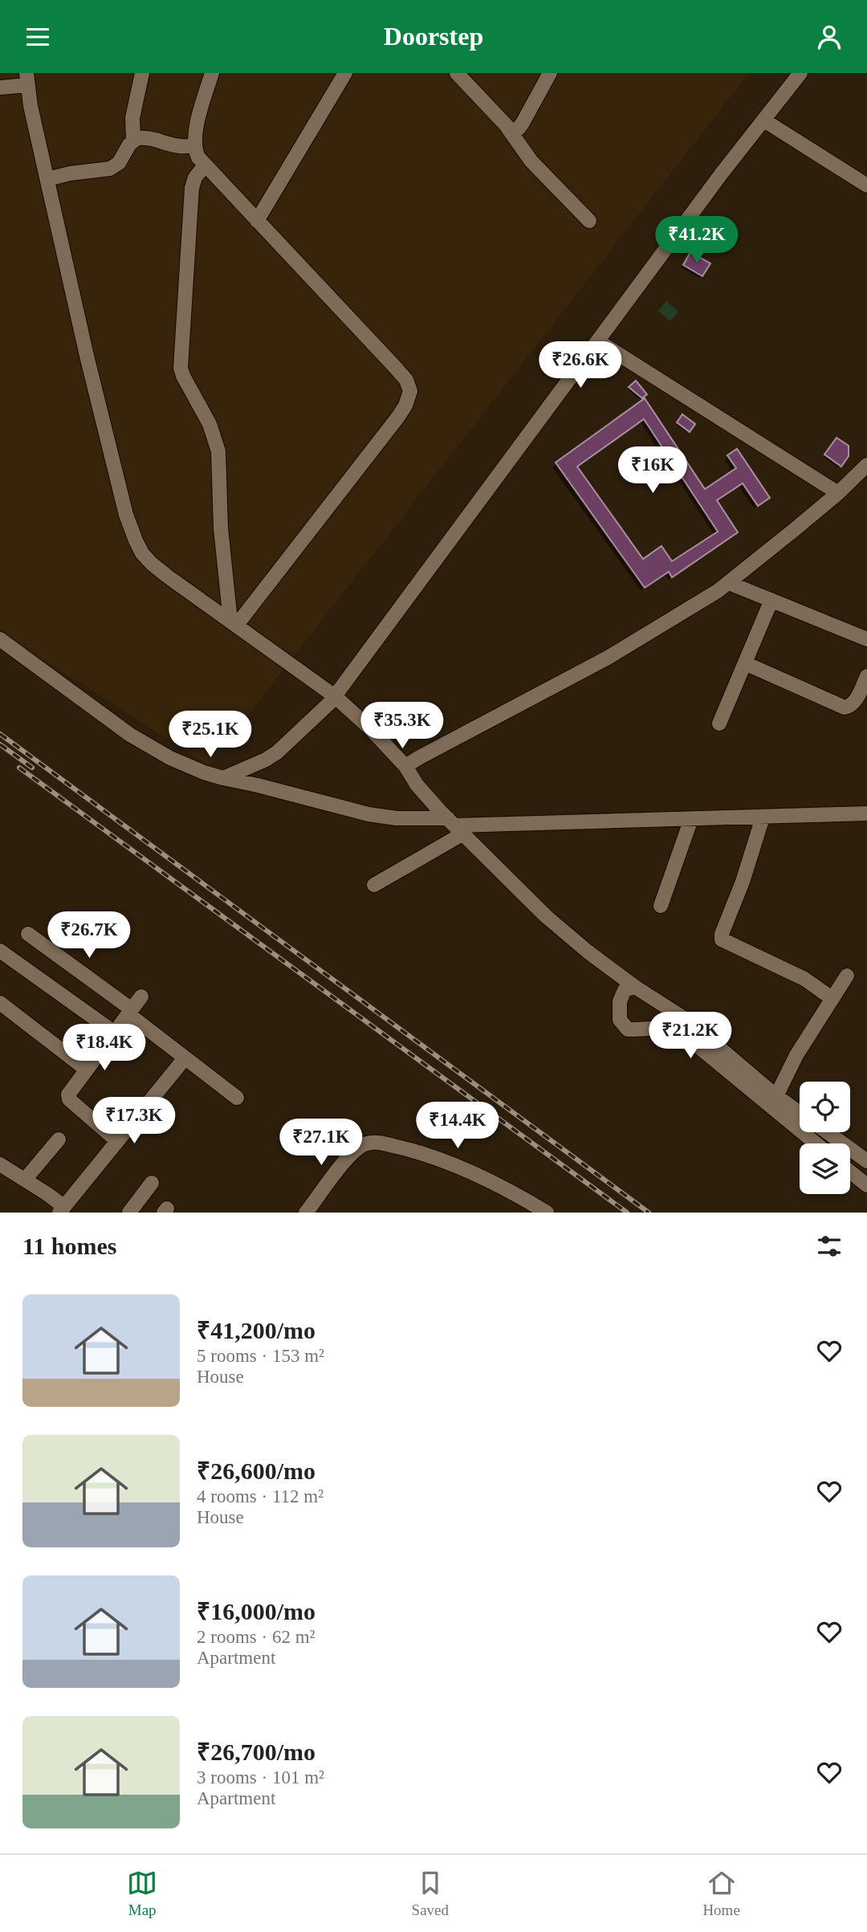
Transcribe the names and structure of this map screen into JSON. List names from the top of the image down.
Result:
{
  "page": {
    "header": "Doorstep",
    "price": [
      "₹41.2K",
      "₹26.6K",
      "₹16K",
      "₹35.3K",
      "₹25.1K",
      "₹26.7K",
      "₹21.2K",
      "₹18.4K",
      "₹17.3K",
      "₹14.4K",
      "₹27.1K"
    ],
    "heading": "11 homes",
    "list": [
      {
        "name": "₹41,200/mo",
        "note": "5 rooms · 153 m² · House"
      },
      {
        "name": "₹26,600/mo",
        "note": "4 rooms · 112 m² · House"
      },
      {
        "name": "₹16,000/mo",
        "note": "2 rooms · 62 m² · Apartment"
      },
      {
        "name": "₹26,700/mo",
        "note": "3 rooms · 101 m² · Apartment"
      }
    ],
    "tabs": ["Map", "Saved", "Home"]
  }
}
